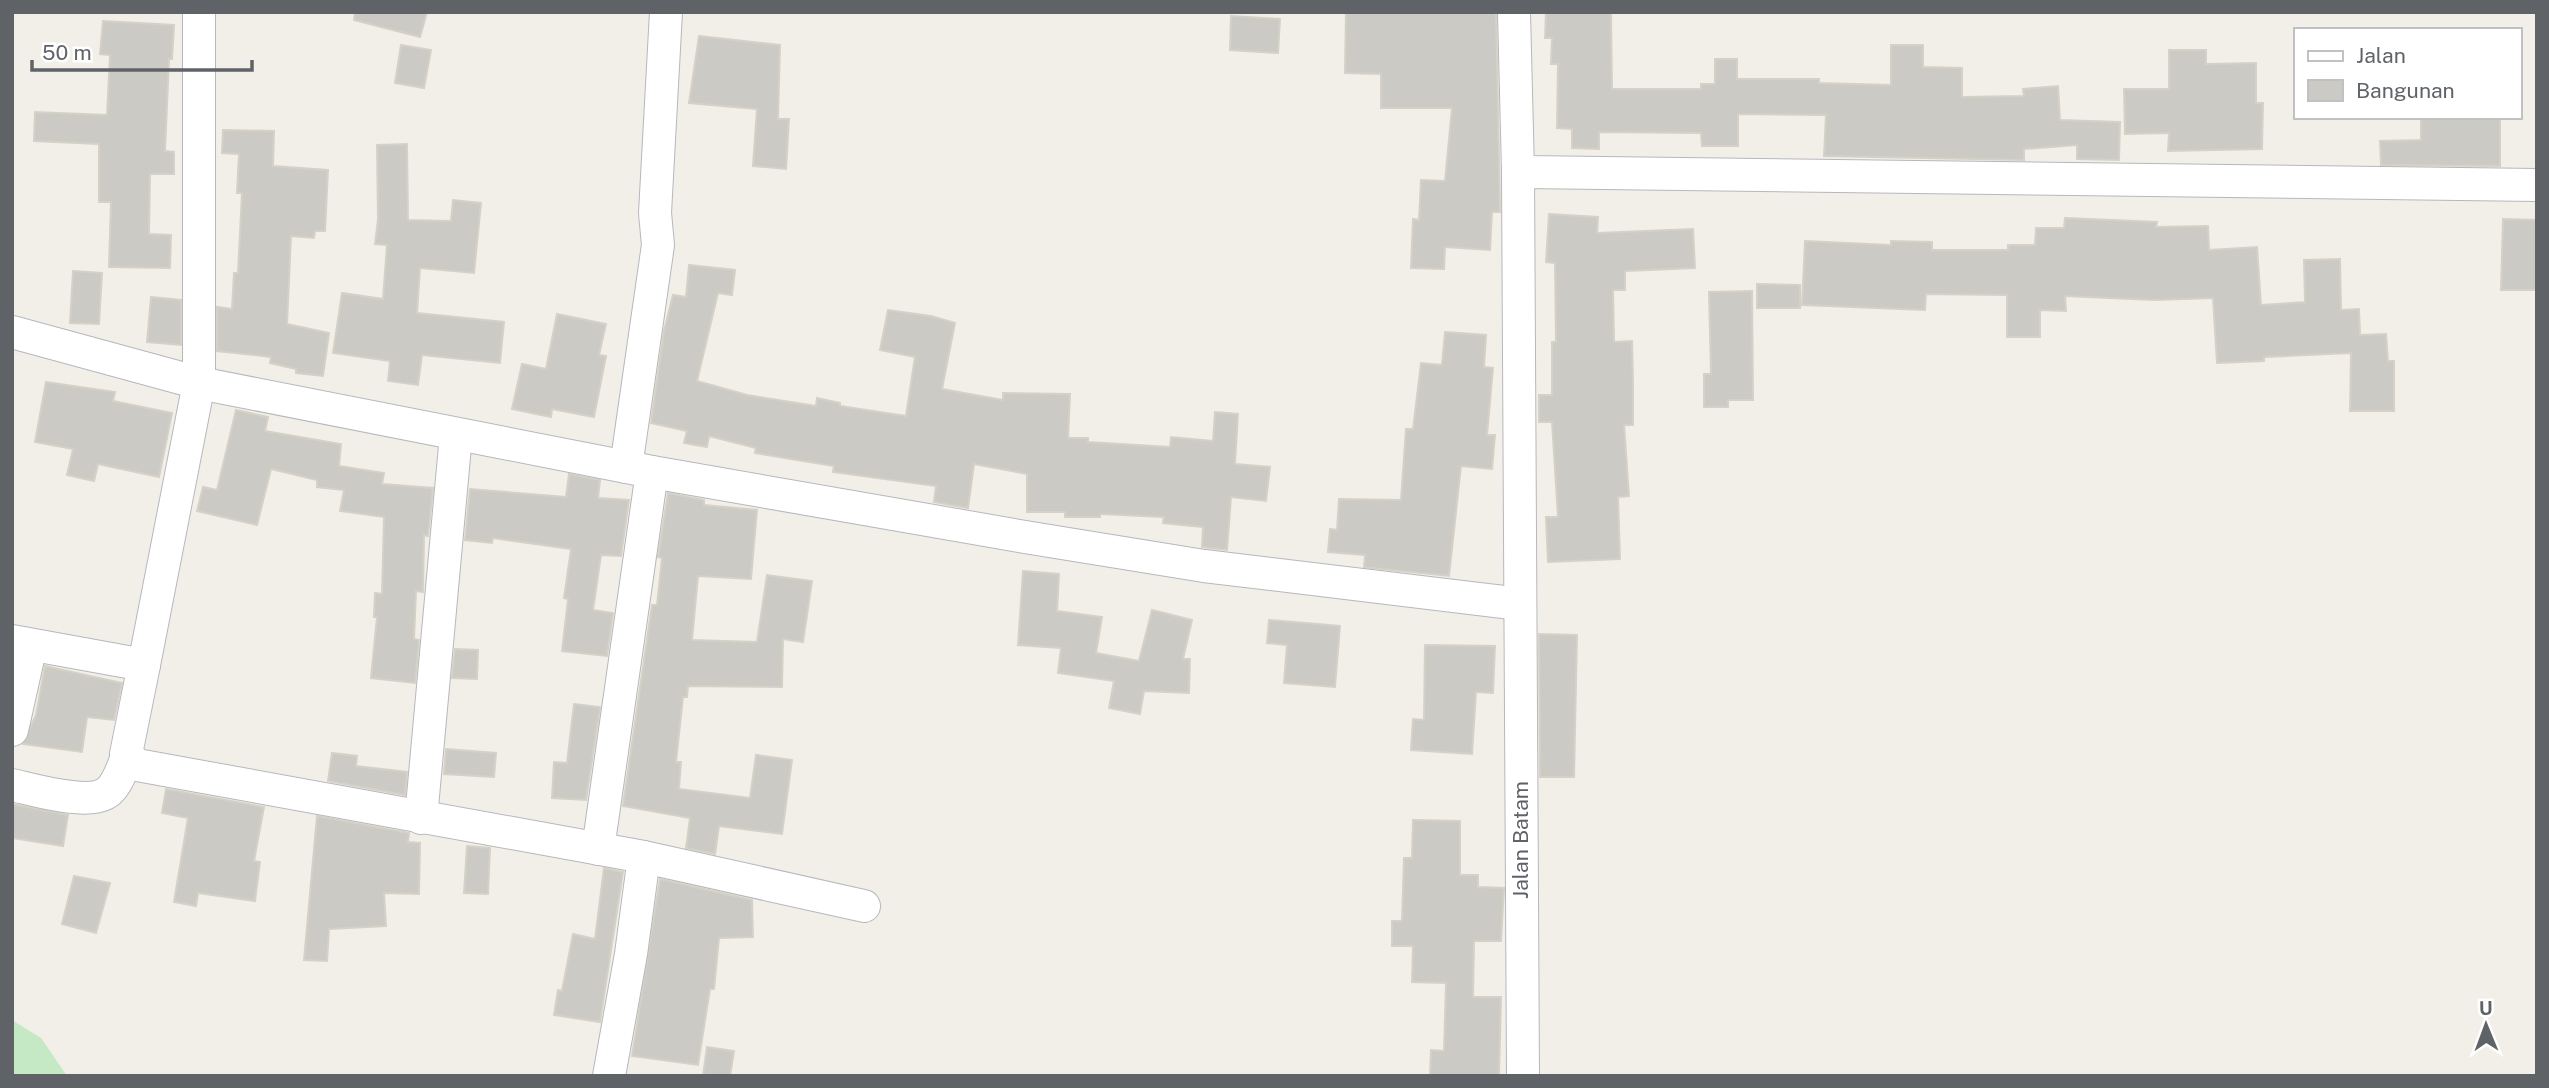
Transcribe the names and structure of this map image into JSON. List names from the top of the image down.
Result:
{
  "streets": {
    "street": ["Jalan Batam"]
  },
  "legend": ["Jalan", "Bangunan"],
  "scale_bar": "50 m",
  "north": "top"
}
